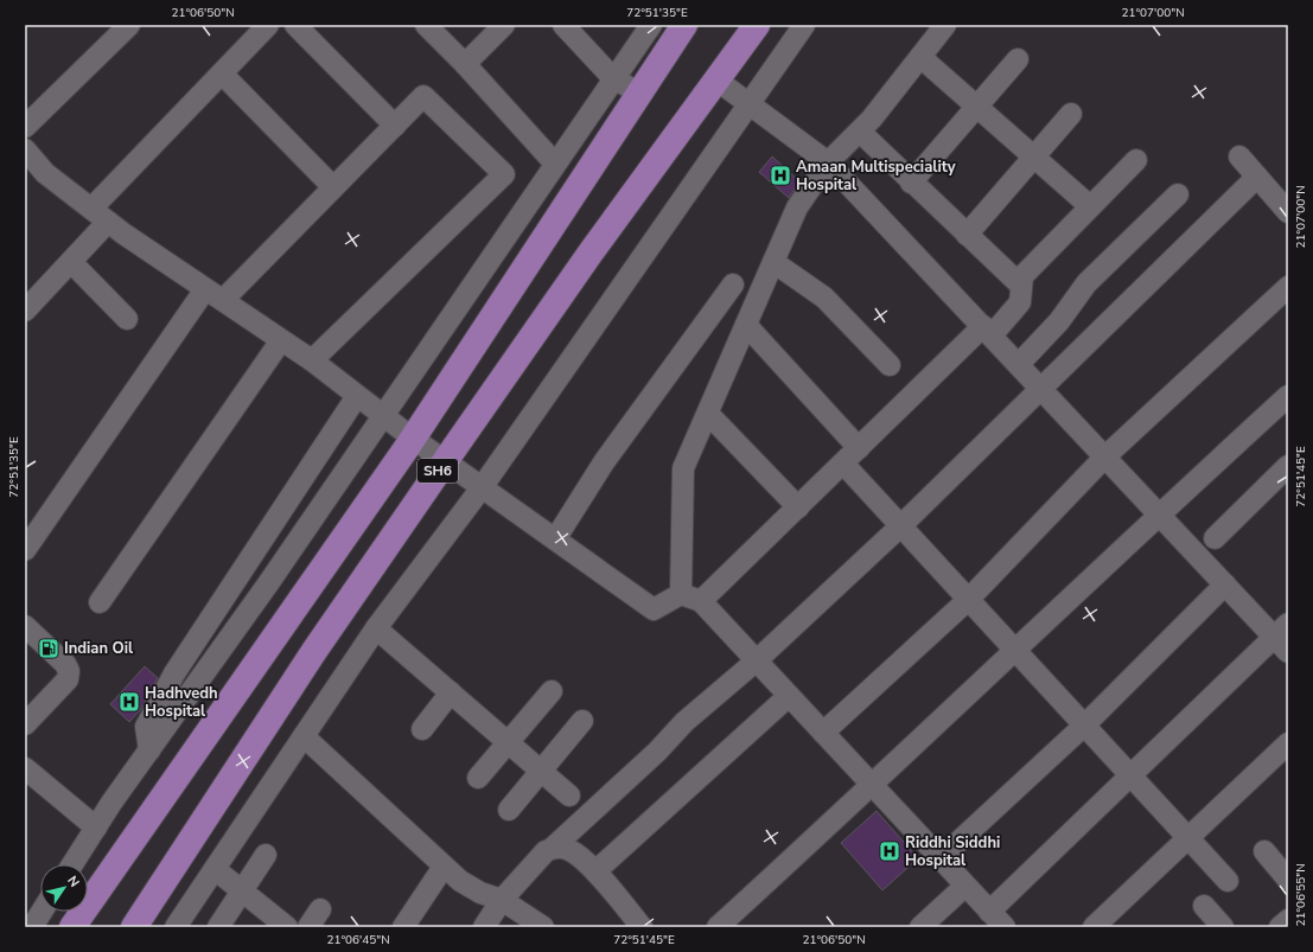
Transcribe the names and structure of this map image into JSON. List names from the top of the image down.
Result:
{
  "streets": {
    "highway": ["SH6"]
  },
  "places": {
    "hospital": ["Amaan Multispeciality Hospital", "Hadhvedh Hospital", "Riddhi Siddhi Hospital"],
    "fuel station": ["Indian Oil"]
  },
  "north": "top right",
  "coordinates": [
    "21°06'50\"N",
    "72°51'35\"E",
    "21°07'00\"N",
    "72°51'45\"E",
    "21°06'55\"N",
    "21°06'45\"N"
  ]
}
